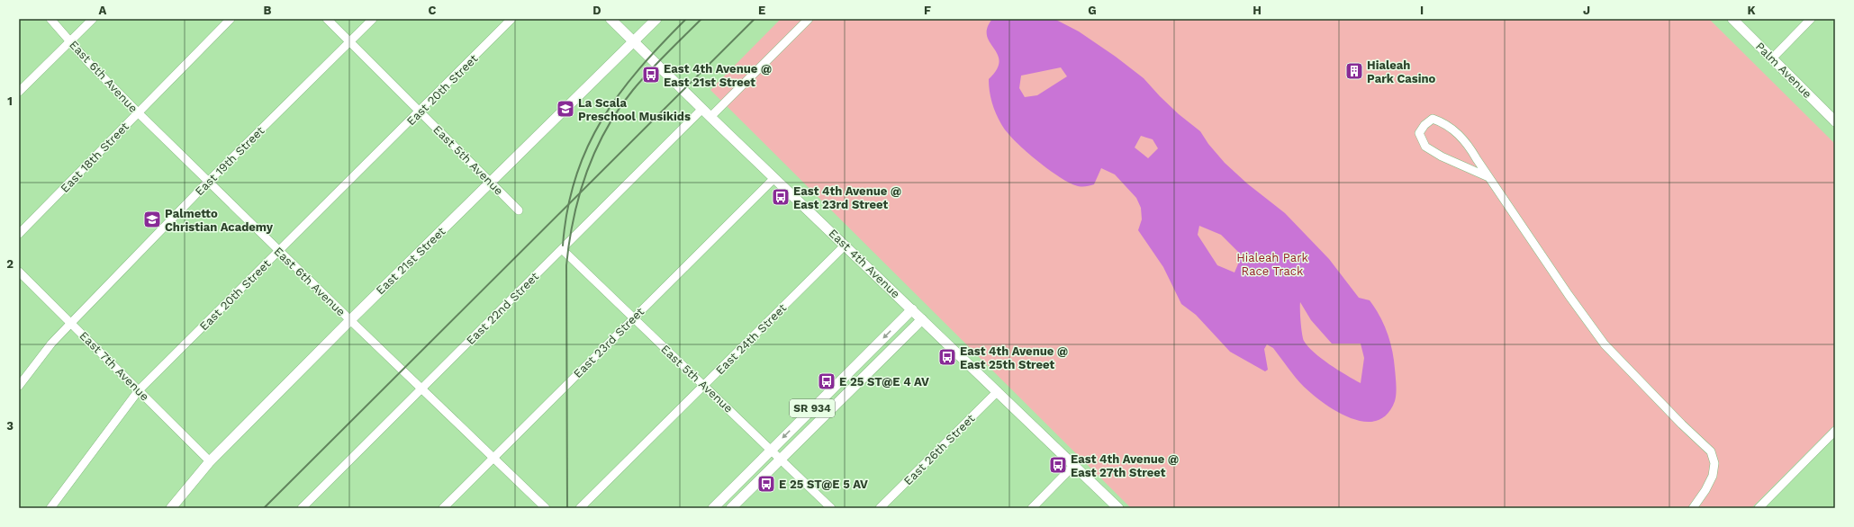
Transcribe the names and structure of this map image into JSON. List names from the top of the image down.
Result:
{
  "streets": {
    "main road": [
      "Palm Avenue",
      "East 21st Street",
      "East 4th Avenue",
      "SR 934"
    ],
    "street": [
      "East 6th Avenue",
      "East 20th Street",
      "East 18th Street",
      "East 5th Avenue",
      "East 19th Street",
      "East 22nd Street",
      "East 24th Street",
      "East 23rd Street",
      "East 7th Avenue",
      "East 26th Street"
    ]
  },
  "crossings": [
    ["East 6th Avenue", "East 20th Street"],
    ["East 6th Avenue", "East 18th Street"],
    ["East 6th Avenue", "East 19th Street"],
    ["East 6th Avenue", "East 21st Street"],
    ["East 6th Avenue", "East 22nd Street"],
    ["East 6th Avenue", "East 23rd Street"],
    ["East 20th Street", "East 5th Avenue"],
    ["East 20th Street", "East 7th Avenue"],
    ["East 5th Avenue", "East 19th Street"],
    ["East 5th Avenue", "East 21st Street"],
    ["East 5th Avenue", "East 22nd Street"],
    ["East 5th Avenue", "East 24th Street"],
    ["East 5th Avenue", "East 23rd Street"],
    ["East 5th Avenue", "SR 934"],
    ["East 19th Street", "East 7th Avenue"],
    ["East 21st Street", "East 4th Avenue"],
    ["East 21st Street", "East 7th Avenue"],
    ["East 4th Avenue", "East 22nd Street"],
    ["East 4th Avenue", "East 24th Street"],
    ["East 4th Avenue", "East 23rd Street"],
    ["East 4th Avenue", "SR 934"],
    ["East 4th Avenue", "East 26th Street"]
  ],
  "parks": ["Hialeah Park Race Track"],
  "places": {
    "building": ["Hialeah Park Casino"],
    "bus stop": [
      "East 4th Avenue @ East 21st Street",
      "East 4th Avenue @ East 23rd Street",
      "East 4th Avenue @ East 25th Street",
      "E 25 ST@E 4 AV",
      "East 4th Avenue @ East 27th Street",
      "E 25 ST@E 5 AV"
    ],
    "school or university": ["La Scala Preschool Musikids", "Palmetto Christian Academy"]
  },
  "grid": {
    "columns": [
      "A",
      "B",
      "C",
      "D",
      "E",
      "F",
      "G",
      "H",
      "I",
      "J",
      "K"
    ],
    "rows": ["1", "2", "3"]
  }
}
